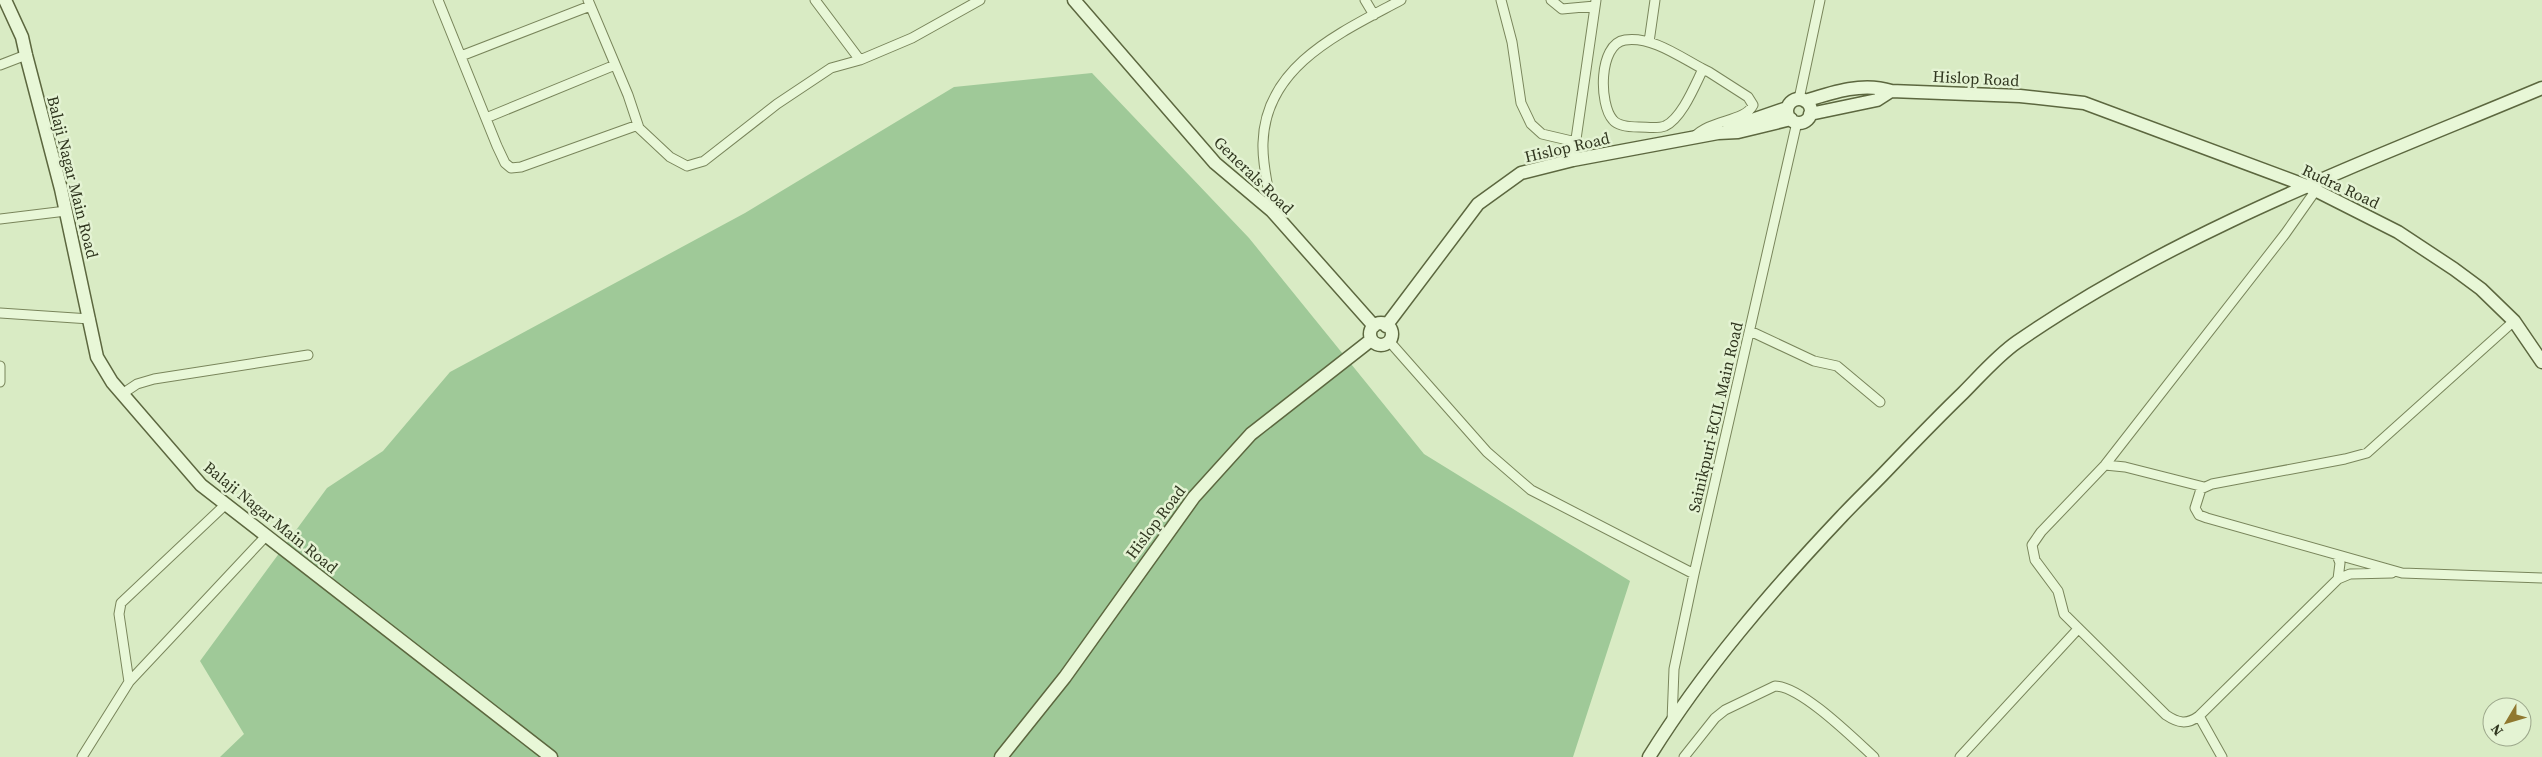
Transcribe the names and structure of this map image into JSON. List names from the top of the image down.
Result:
{
  "streets": {
    "street": [
      "Hislop Road",
      "Generals Road",
      "Balaji Nagar Main Road",
      "Rudra Road",
      "Sainikpuri-ECIL Main Road"
    ]
  },
  "crossings": [
    ["Hislop Road", "Generals Road"],
    ["Hislop Road", "Rudra Road"],
    ["Hislop Road", "Sainikpuri-ECIL Main Road"]
  ],
  "north": "bottom left"
}
